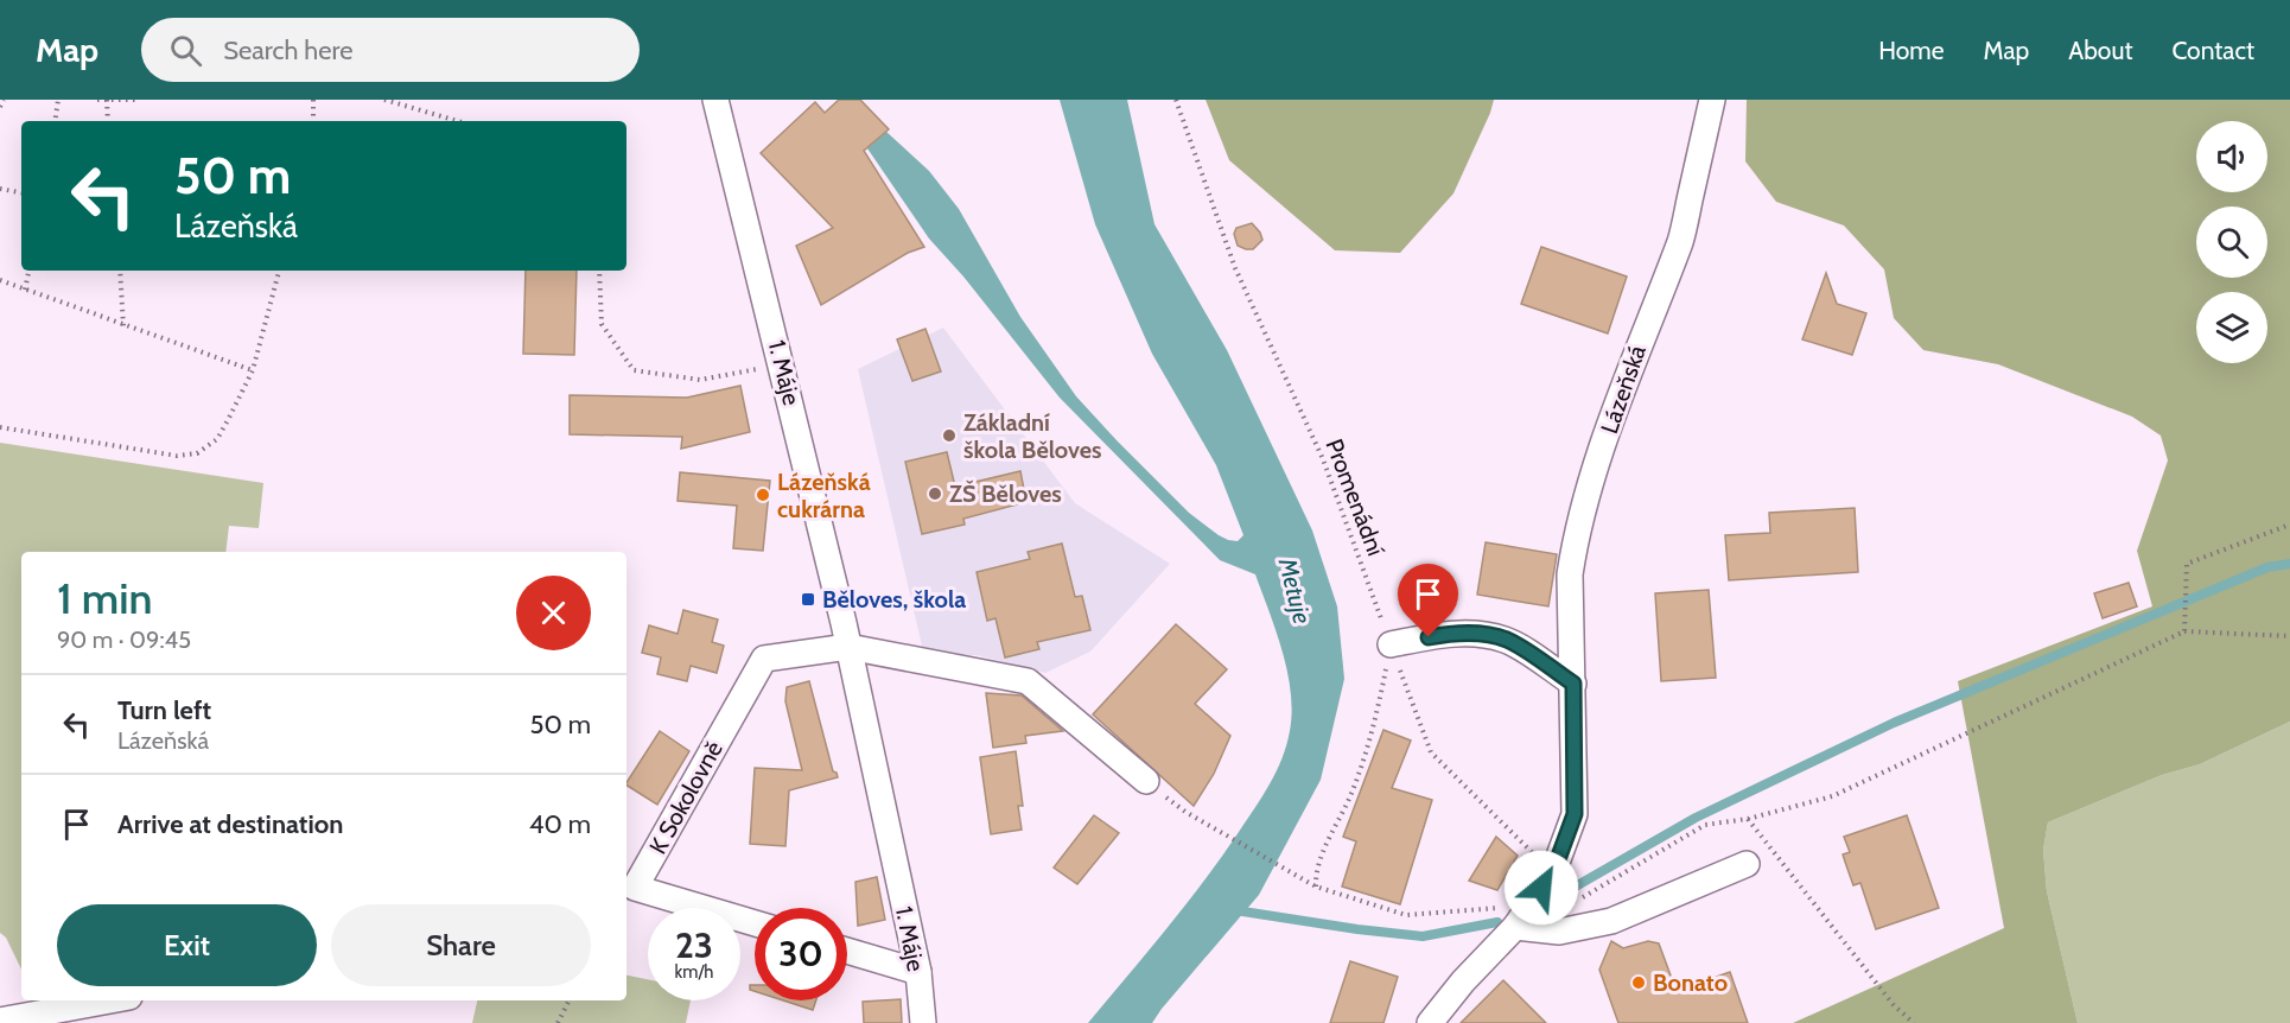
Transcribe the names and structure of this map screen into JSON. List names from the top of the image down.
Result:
{
  "streets": {
    "street": ["1. Máje", "Lázeňská", "K Sokolovně"],
    "path": ["Promenádní"]
  },
  "crossings": [
    ["1. Máje", "K Sokolovně"],
    ["Lázeňská", "Promenádní"]
  ],
  "water": ["Metuje"],
  "places": {
    "other": [
      "Základní škola Běloves",
      "ZŠ Běloves",
      "Lázeňská cukrárna",
      "Bonato"
    ],
    "transit": ["Běloves, škola"]
  },
  "page": {
    "header": "Map",
    "search": "Search here",
    "nav": [
      "Home",
      "Map",
      "About",
      "Contact"
    ],
    "turn": ["50 m", "Lázeňská"],
    "heading": ["1 min", "90 m · 09:45"],
    "list": [
      {
        "name": "Turn left",
        "note": "Lázeňská",
        "value": "50 m"
      },
      {
        "name": "Arrive at destination",
        "value": "40 m"
      }
    ],
    "buttons": ["Exit", "Share"],
    "speed": "23 km/h",
    "limit": "30"
  }
}
